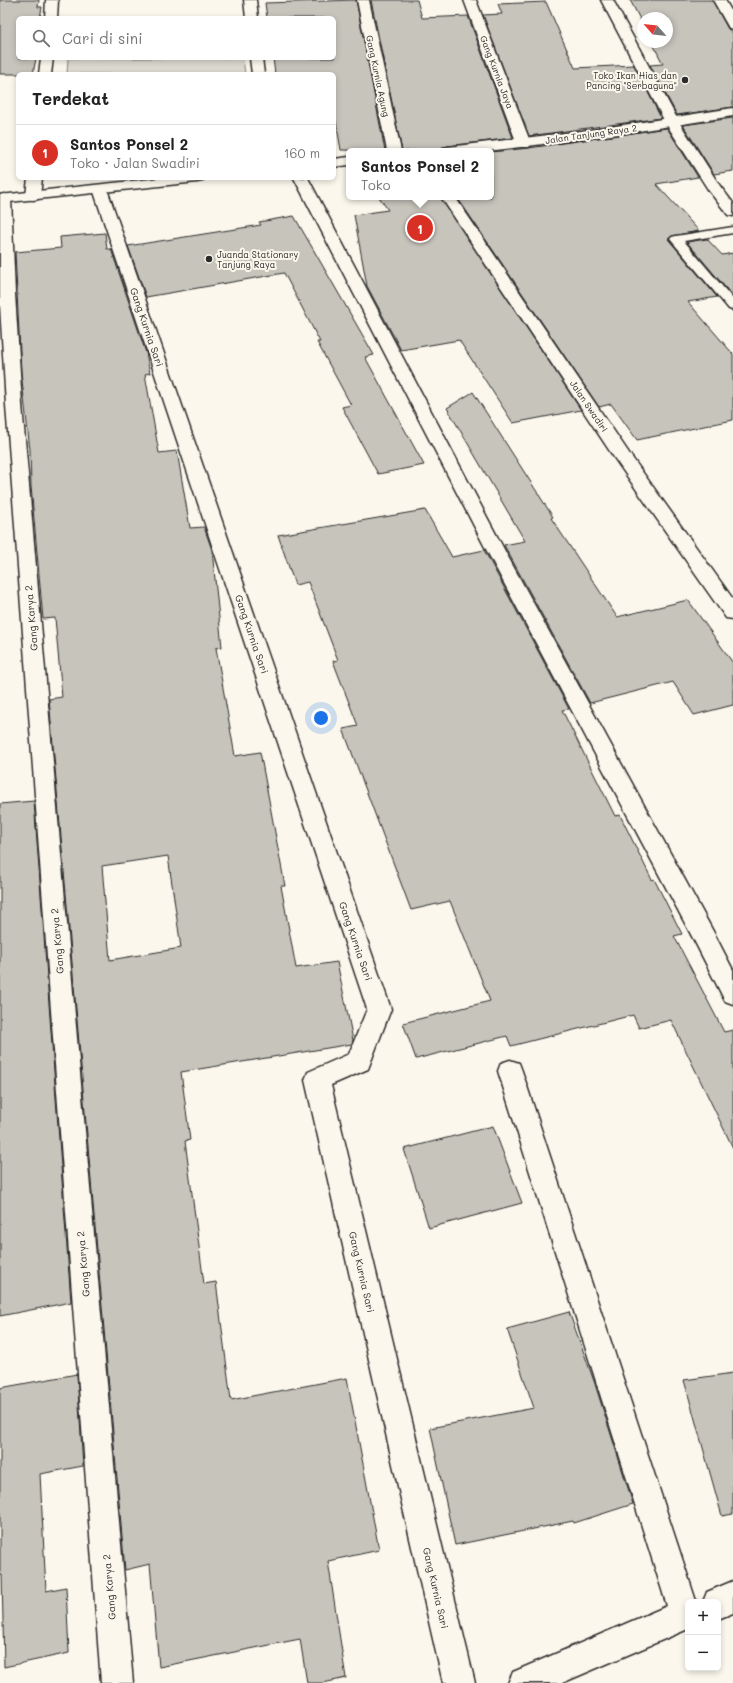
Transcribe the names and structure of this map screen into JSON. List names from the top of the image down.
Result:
{
  "streets": {
    "street": [
      "Gang Kurnia Jaya",
      "Gang Kurnia Agung",
      "Jalan Tanjung Raya 2",
      "Gang Kurnia Sari",
      "Jalan Swadiri",
      "Gang Karya 2"
    ]
  },
  "crossings": [
    ["Gang Kurnia Jaya", "Jalan Tanjung Raya 2"]
  ],
  "places": ["Toko Ikan Hias dan Pancing \"Serbaguna\"", "Juanda Stationary Tanjung Raya"],
  "north": "top left",
  "page": {
    "search": "Cari di sini",
    "heading": "Terdekat",
    "list": [
      {
        "mark": "1",
        "name": "Santos Ponsel 2",
        "note": "Toko · Jalan Swadiri",
        "value": "160 m"
      }
    ],
    "popup": ["Santos Ponsel 2", "Toko"],
    "pins": "1",
    "map_buttons": ["+", "−"]
  }
}
